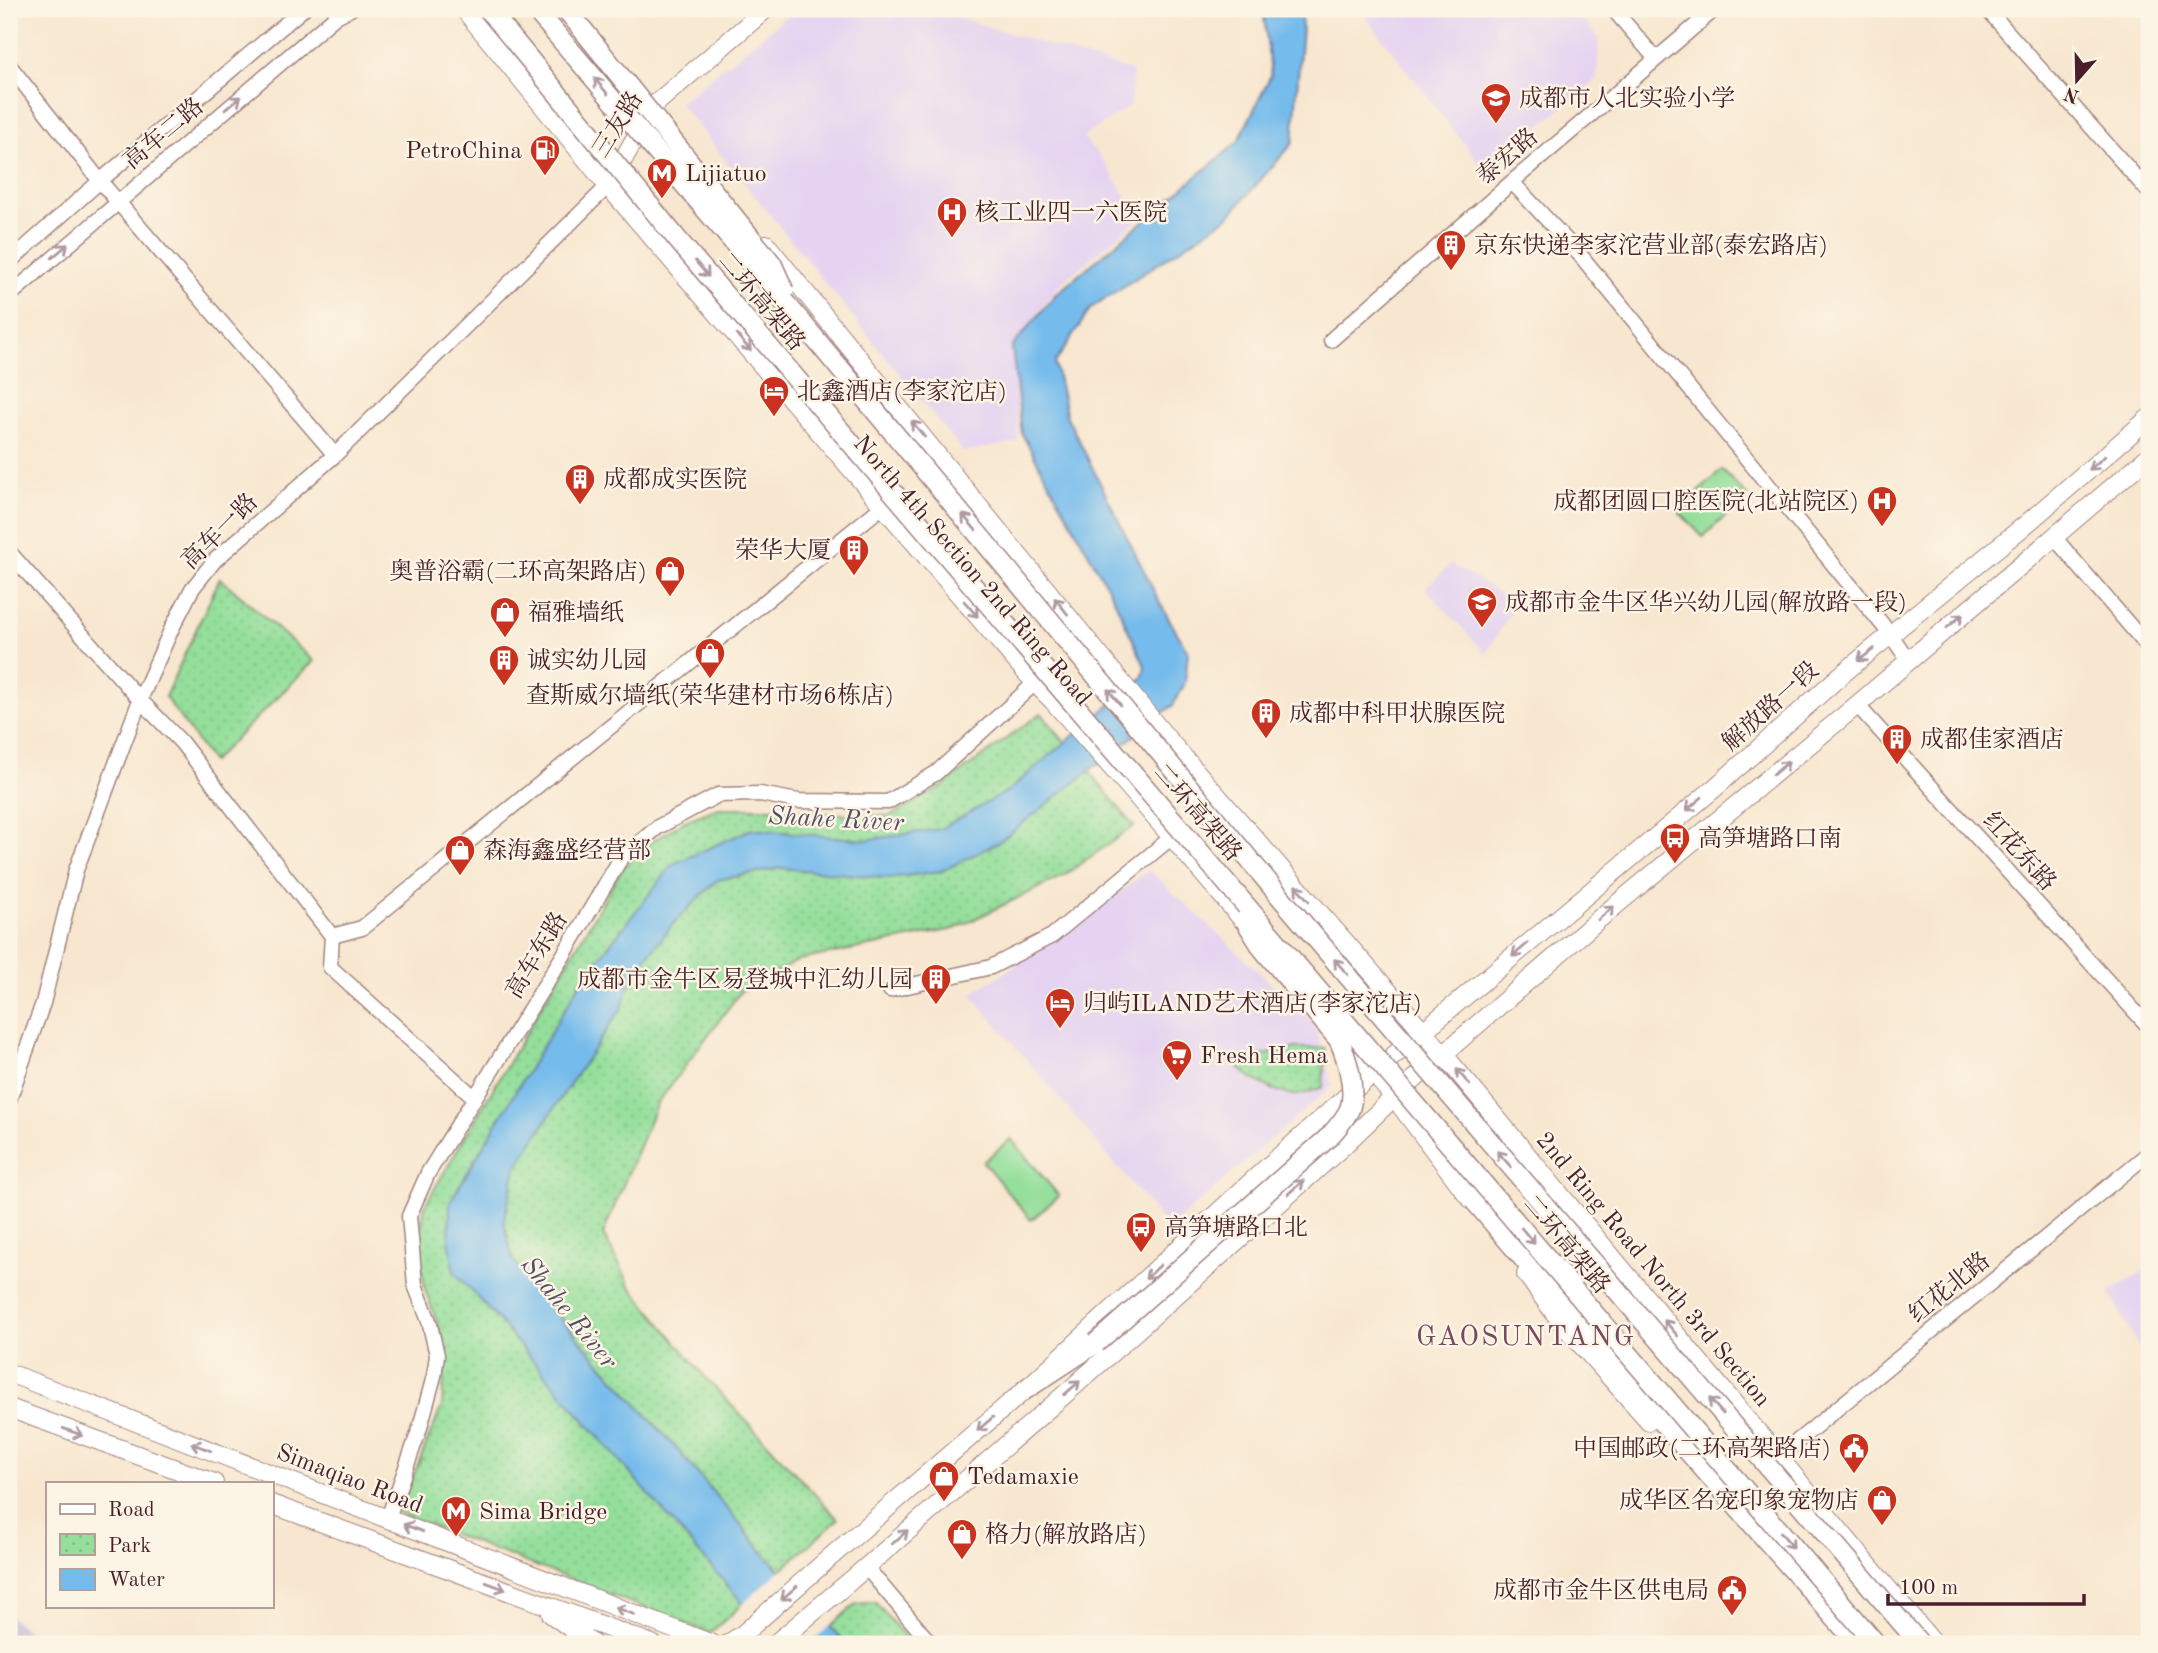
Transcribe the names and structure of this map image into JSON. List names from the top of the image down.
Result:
{
  "streets": {
    "highway": ["二环高架路"],
    "main road": [
      "三友路",
      "North 4th Section 2nd Ring Road",
      "解放路一段",
      "2nd Ring Road North 3rd Section",
      "Simaqiao Road"
    ],
    "street": [
      "高车二路",
      "泰宏路",
      "高车一路",
      "红花东路",
      "高车东路",
      "红花北路"
    ]
  },
  "crossings": [
    ["三友路", "高车一路"],
    ["三友路", "North 4th Section 2nd Ring Road"],
    ["高车一路", "North 4th Section 2nd Ring Road"],
    ["North 4th Section 2nd Ring Road", "解放路一段"],
    ["North 4th Section 2nd Ring Road", "高车东路"],
    ["North 4th Section 2nd Ring Road", "2nd Ring Road North 3rd Section"],
    ["高车东路", "Simaqiao Road"],
    ["2nd Ring Road North 3rd Section", "红花北路"]
  ],
  "districts": ["GAOSUNTANG"],
  "water": ["Shahe River"],
  "places": {
    "school or university": ["成都市人北实验小学", "成都市金牛区华兴幼儿园(解放路一段)"],
    "fuel station": ["PetroChina"],
    "metro station": ["Lijiatuo", "Sima Bridge"],
    "hospital": ["核工业四一六医院", "成都团圆口腔医院(北站院区)"],
    "building": [
      "京东快递李家沱营业部(泰宏路店)",
      "成都成实医院",
      "荣华大厦",
      "诚实幼儿园",
      "成都中科甲状腺医院",
      "成都佳家酒店",
      "成都市金牛区易登城中汇幼儿园"
    ],
    "hotel": ["北鑫酒店(李家沱店)", "归屿ILAND艺术酒店(李家沱店)"],
    "shop": [
      "奥普浴霸(二环高架路店)",
      "福雅墙纸",
      "查斯威尔墙纸(荣华建材市场6栋店)",
      "森海鑫盛经营部",
      "Tedamaxie",
      "成华区名宠印象宠物店",
      "格力(解放路店)"
    ],
    "bus stop": ["高笋塘路口南", "高笋塘路口北"],
    "supermarket": ["Fresh Hema"],
    "public building": ["中国邮政(二环高架路店)", "成都市金牛区供电局"]
  },
  "legend": ["Road", "Park", "Water"],
  "scale_bar": "100 m",
  "north": "bottom"
}
